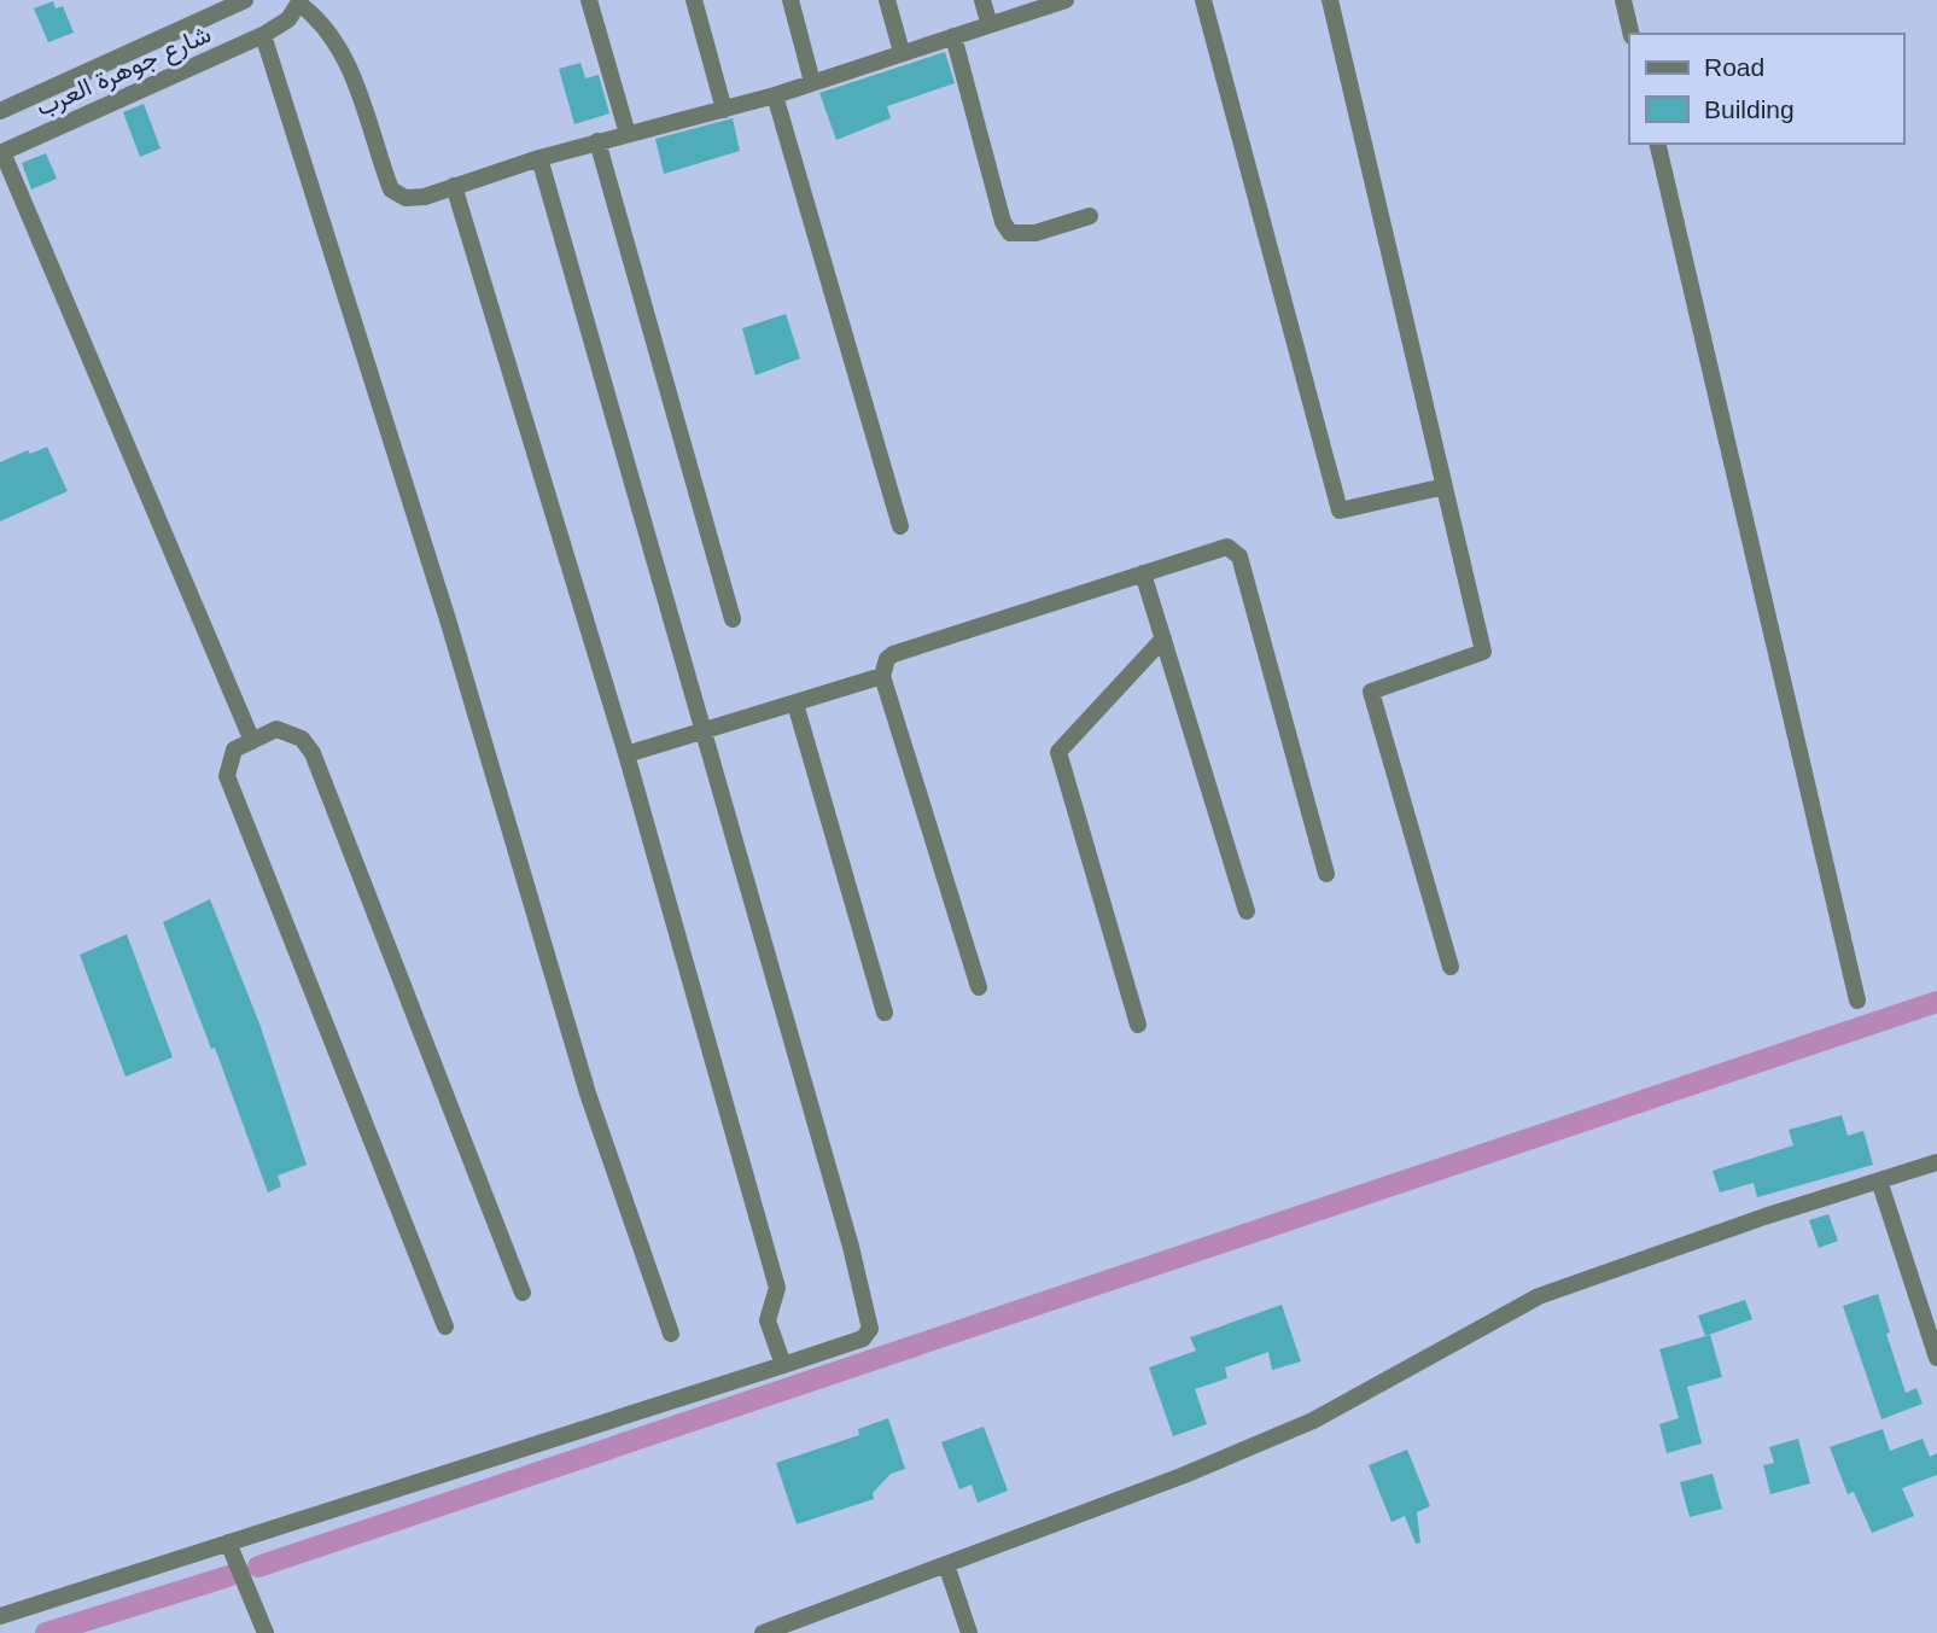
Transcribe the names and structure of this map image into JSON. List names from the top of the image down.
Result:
{
  "streets": {
    "street": ["شارع جوهرة العرب"]
  },
  "legend": ["Road", "Building"]
}
